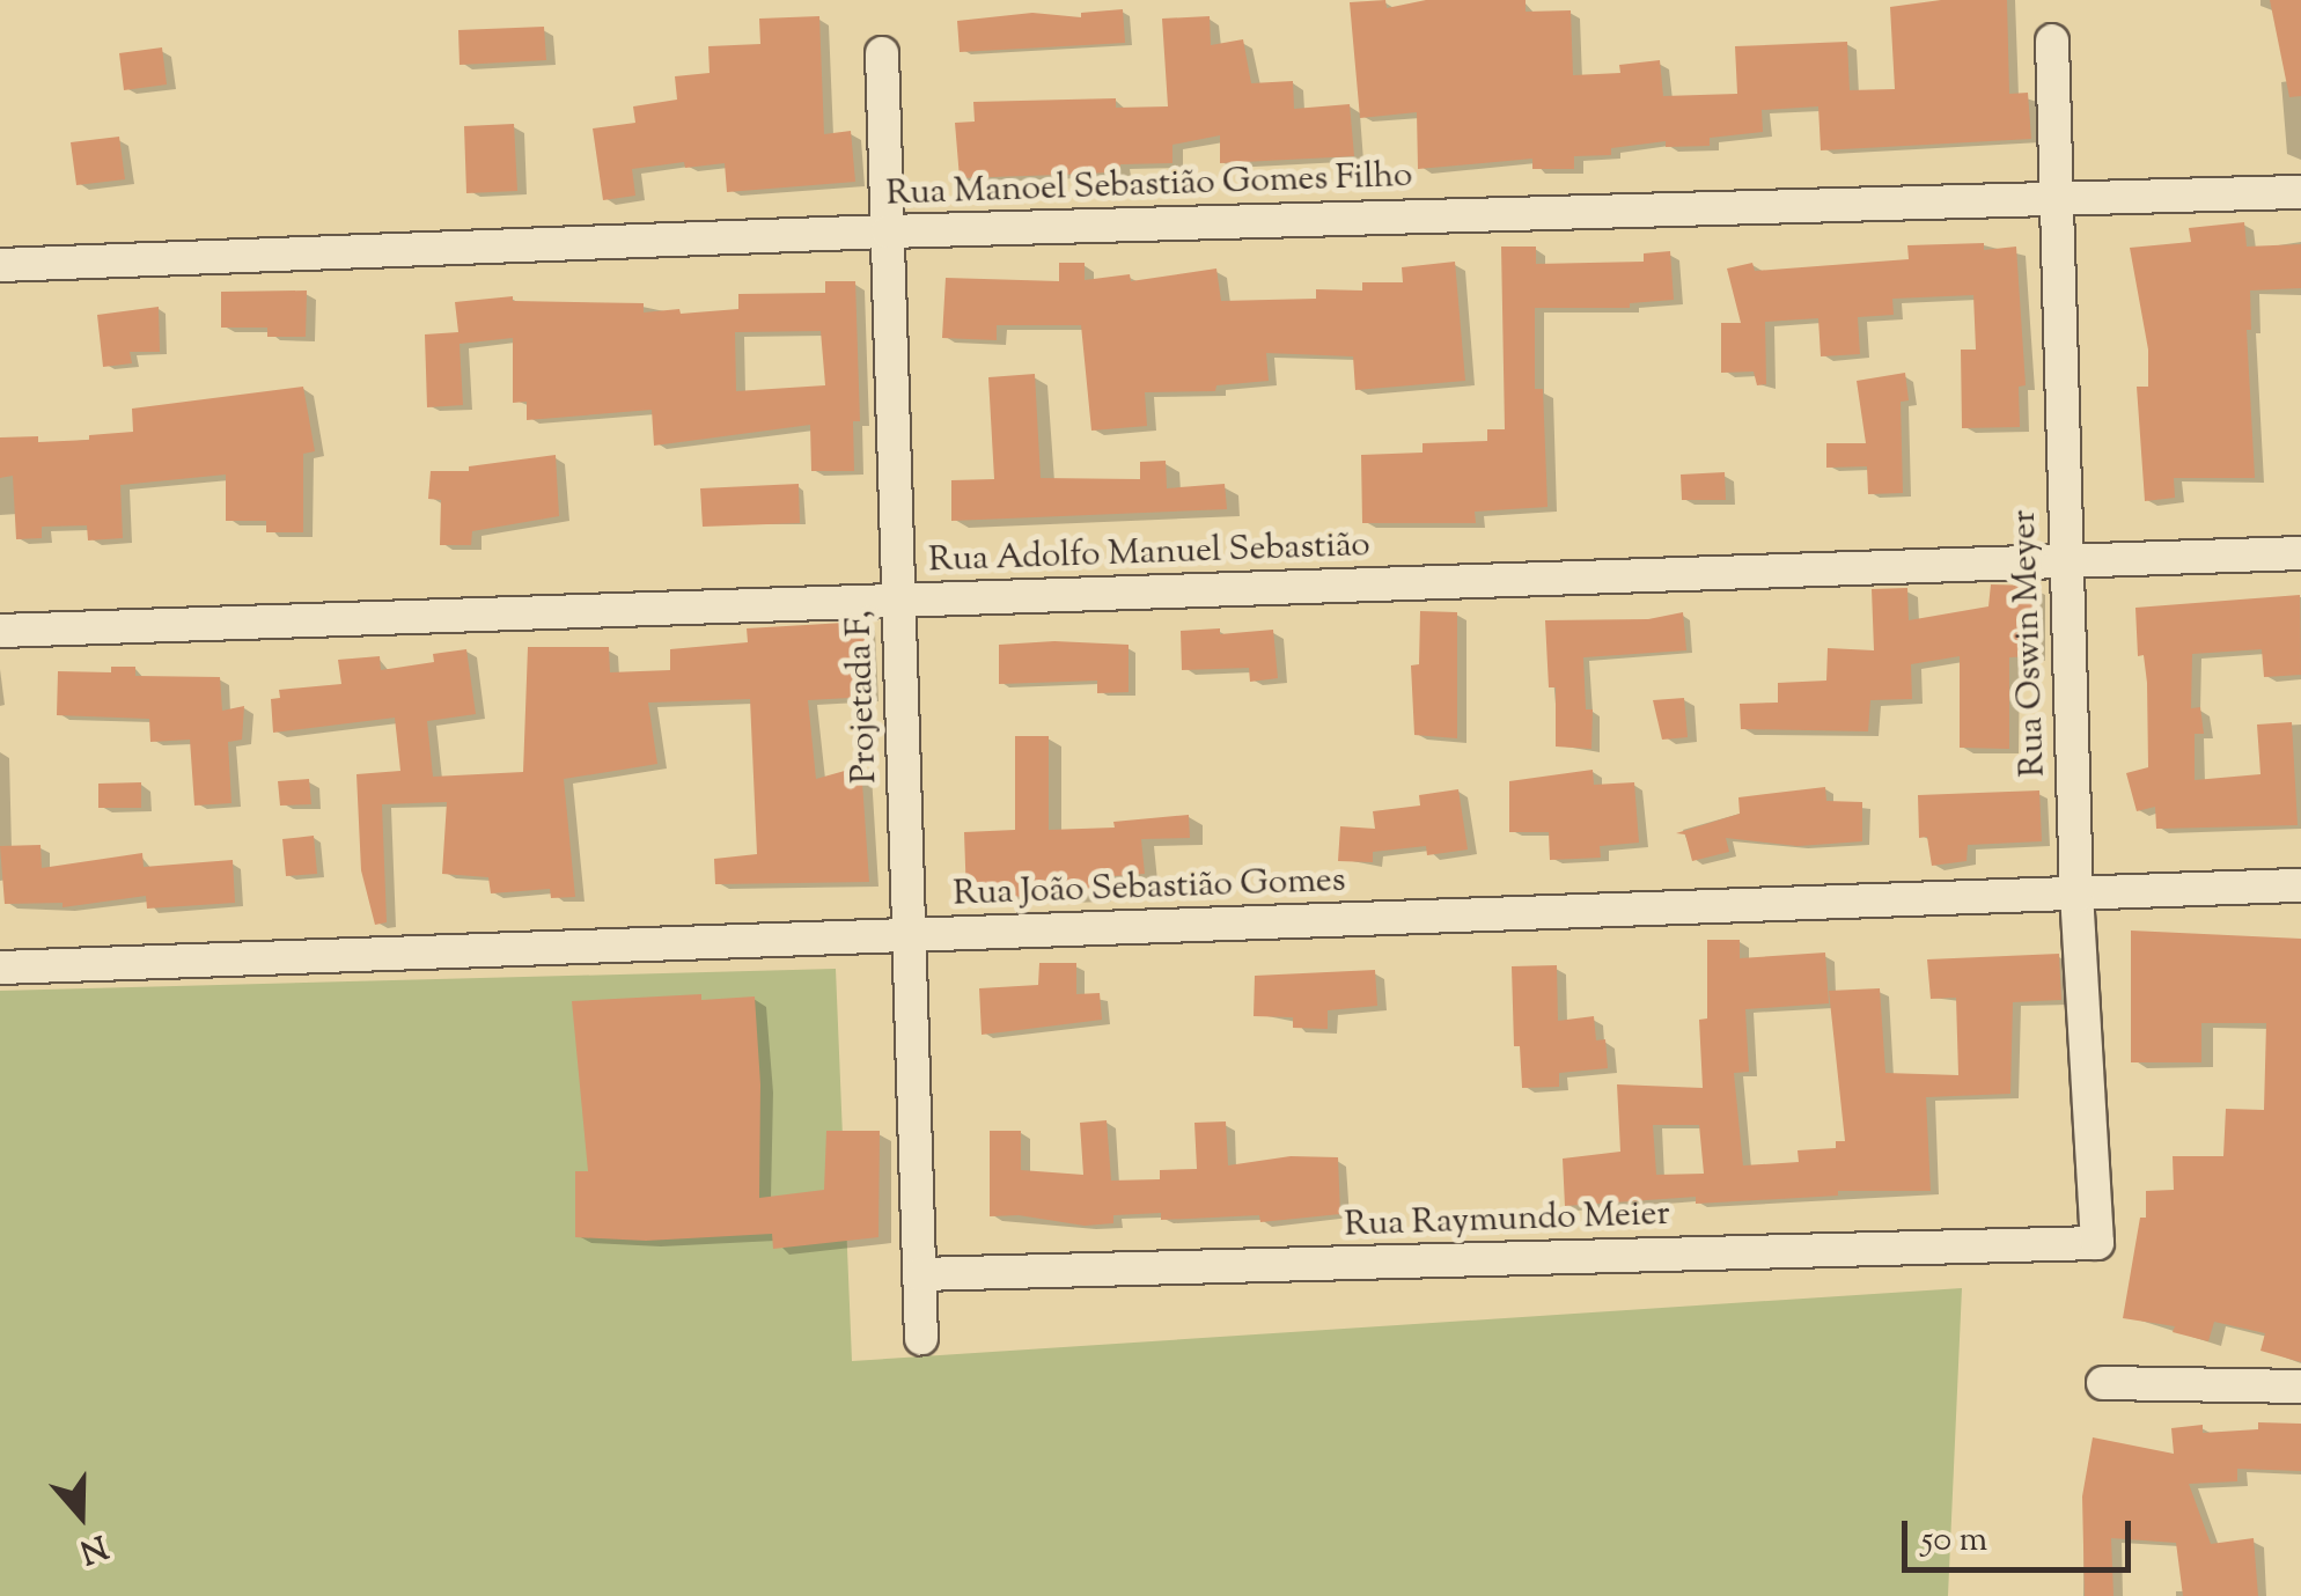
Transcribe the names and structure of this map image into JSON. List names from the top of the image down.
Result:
{
  "streets": {
    "street": [
      "Rua Manoel Sebastião Gomes Filho",
      "Rua Adolfo Manuel Sebastião",
      "Rua Oswin Meyer",
      "Projetada F,",
      "Rua João Sebastião Gomes",
      "Rua Raymundo Meier"
    ]
  },
  "crossings": [
    ["Rua Manoel Sebastião Gomes Filho", "Rua Oswin Meyer"],
    ["Rua Manoel Sebastião Gomes Filho", "Projetada F,"],
    ["Rua Adolfo Manuel Sebastião", "Rua Oswin Meyer"],
    ["Rua Adolfo Manuel Sebastião", "Projetada F,"],
    ["Rua Oswin Meyer", "Rua João Sebastião Gomes"],
    ["Rua Oswin Meyer", "Rua Raymundo Meier"],
    ["Projetada F,", "Rua João Sebastião Gomes"],
    ["Projetada F,", "Rua Raymundo Meier"]
  ],
  "scale_bar": "50 m",
  "north": "bottom"
}
